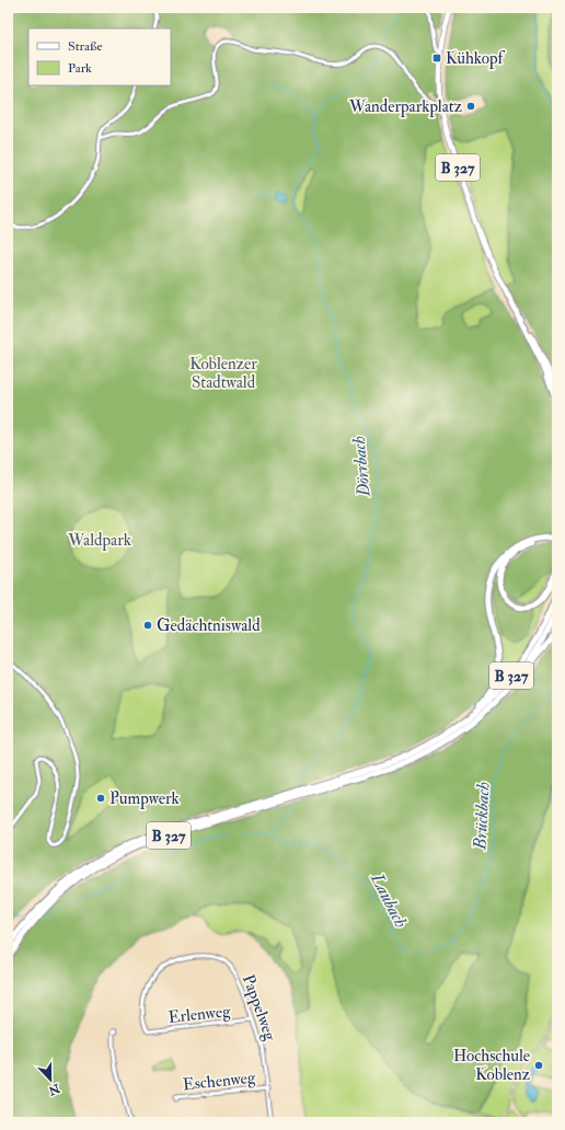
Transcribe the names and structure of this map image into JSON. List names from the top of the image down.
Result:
{
  "streets": {
    "highway": ["B 327"],
    "street": ["Pappelweg", "Erlenweg", "Eschenweg"]
  },
  "crossings": [
    ["Pappelweg", "Erlenweg"],
    ["Pappelweg", "Eschenweg"]
  ],
  "water": ["Dörrbach", "Brückbach", "Laubach"],
  "parks": ["Koblenzer Stadtwald", "Waldpark"],
  "places": {
    "transit": ["Kühkopf"],
    "other": [
      "Wanderparkplatz",
      "Gedächtniswald",
      "Pumpwerk",
      "Hochschule Koblenz"
    ]
  },
  "legend": ["Straße", "Park"],
  "north": "bottom"
}
